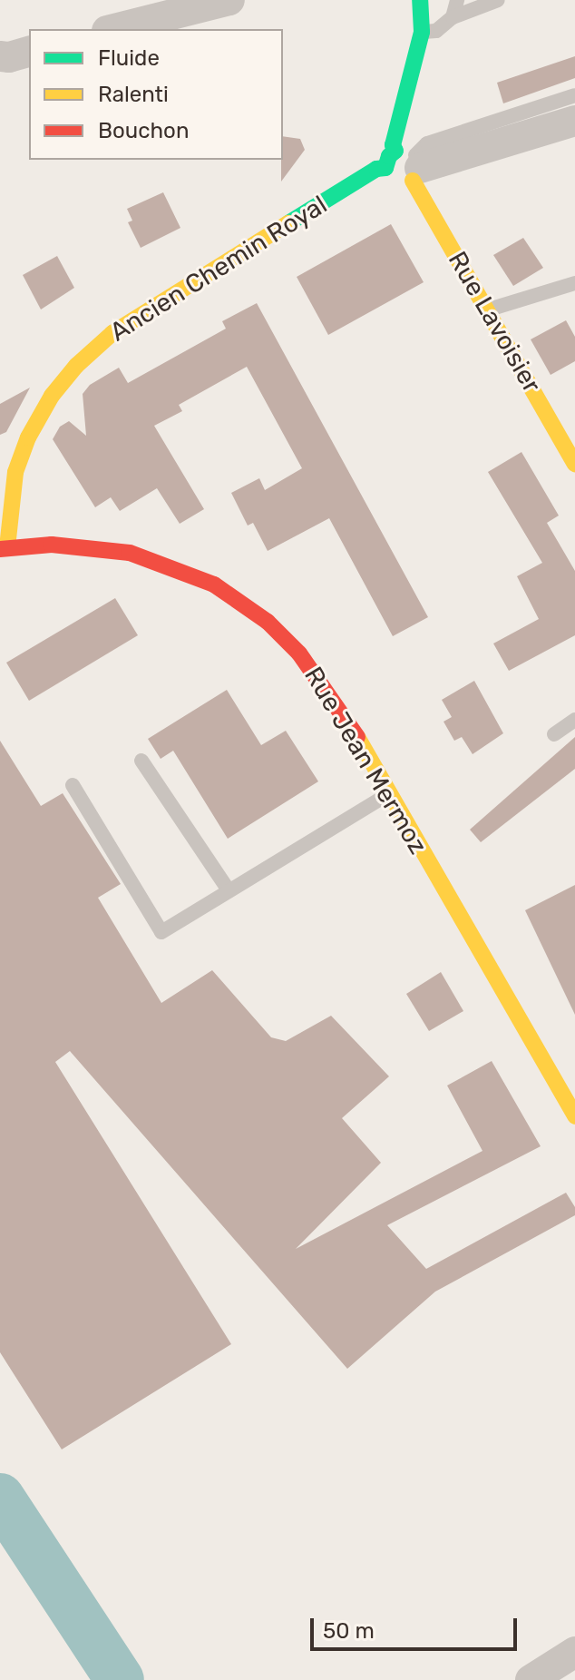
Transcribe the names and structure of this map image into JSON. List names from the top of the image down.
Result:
{
  "streets": {
    "street": ["Ancien Chemin Royal", "Rue Lavoisier", "Rue Jean Mermoz"]
  },
  "crossings": [
    ["Ancien Chemin Royal", "Rue Lavoisier"],
    ["Ancien Chemin Royal", "Rue Jean Mermoz"]
  ],
  "legend": ["Fluide", "Ralenti", "Bouchon"],
  "scale_bar": "50 m"
}
